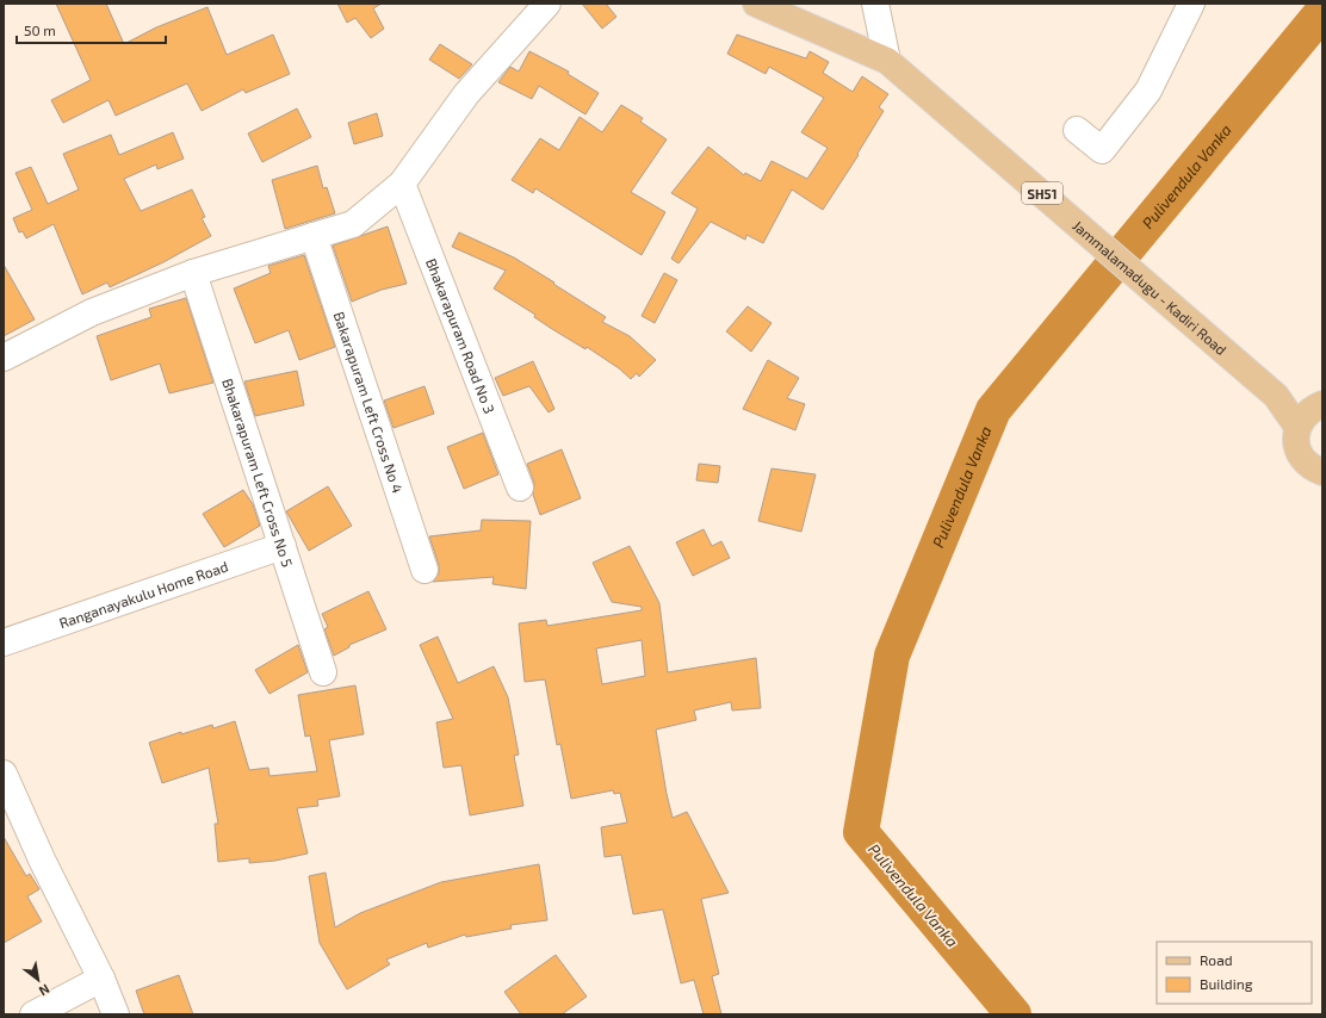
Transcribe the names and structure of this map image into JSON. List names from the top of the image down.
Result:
{
  "streets": {
    "main road": ["SH51", "Jammalamadugu - Kadiri Road"],
    "street": [
      "Bhakarapuram Road No 3",
      "Bakarapuram Left Cross No 4",
      "Bhakarapuram Left Cross No 5",
      "Ranganayakulu Home Road"
    ]
  },
  "crossings": [
    ["Bhakarapuram Left Cross No 5", "Ranganayakulu Home Road"]
  ],
  "water": ["Pulivendula Vanka"],
  "legend": ["Road", "Building"],
  "scale_bar": "50 m",
  "north": "bottom right"
}
